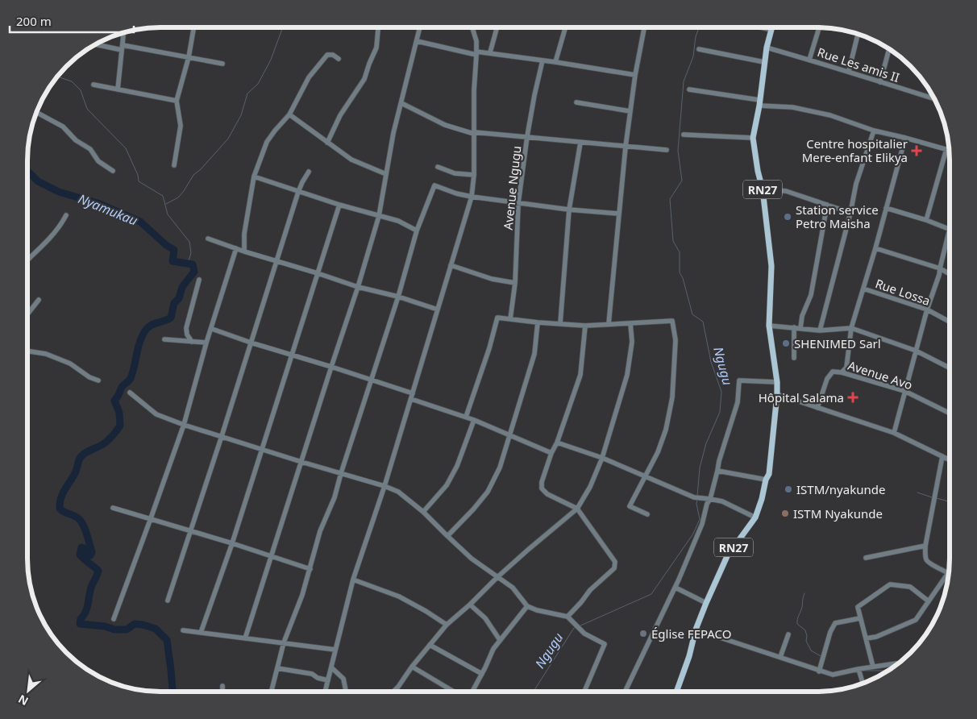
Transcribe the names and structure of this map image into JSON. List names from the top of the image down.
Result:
{
  "streets": {
    "main road": ["RN27"],
    "street": [
      "Rue Les amis II",
      "Avenue Ngugu",
      "Rue Lossa",
      "Avenue Avo"
    ]
  },
  "crossings": [
    ["Rue Les amis II", "RN27"]
  ],
  "water": ["Nyamukau", "Ngugu"],
  "places": {
    "health": ["Centre hospitalier Mere-enfant Elikya", "Hôpital Salama"],
    "other": [
      "Station service Petro Maisha",
      "SHENIMED Sarl",
      "ISTM/nyakunde",
      "ISTM Nyakunde",
      "Église FEPACO"
    ]
  },
  "scale_bar": "200 m",
  "north": "bottom left"
}
